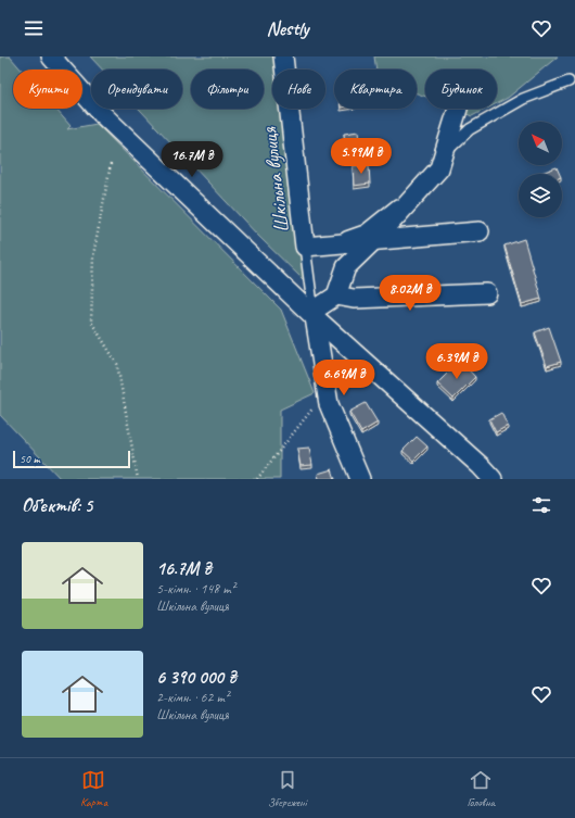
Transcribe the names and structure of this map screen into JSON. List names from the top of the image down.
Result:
{
  "streets": {
    "street": ["Шкільна вулиця"]
  },
  "scale_bar": "50 m",
  "north": "top left",
  "page": {
    "header": "Nestly",
    "chip": [
      "Купити",
      "Орендувати",
      "Фільтри",
      "Нове",
      "Квартира",
      "Будинок"
    ],
    "price": [
      "5.99M ₴",
      "16.7M ₴",
      "8.02M ₴",
      "6.39M ₴",
      "6.69M ₴"
    ],
    "scale": "50 m",
    "heading": "Об’єктів: 5",
    "list": [
      {
        "name": "16.7M ₴",
        "note": "5-кімн. · 148 m² · Шкільна вулиця"
      },
      {
        "name": "6 390 000 ₴",
        "note": "2-кімн. · 62 m² · Шкільна вулиця"
      }
    ],
    "tabs": ["Карта", "Збережені", "Головна"]
  }
}
